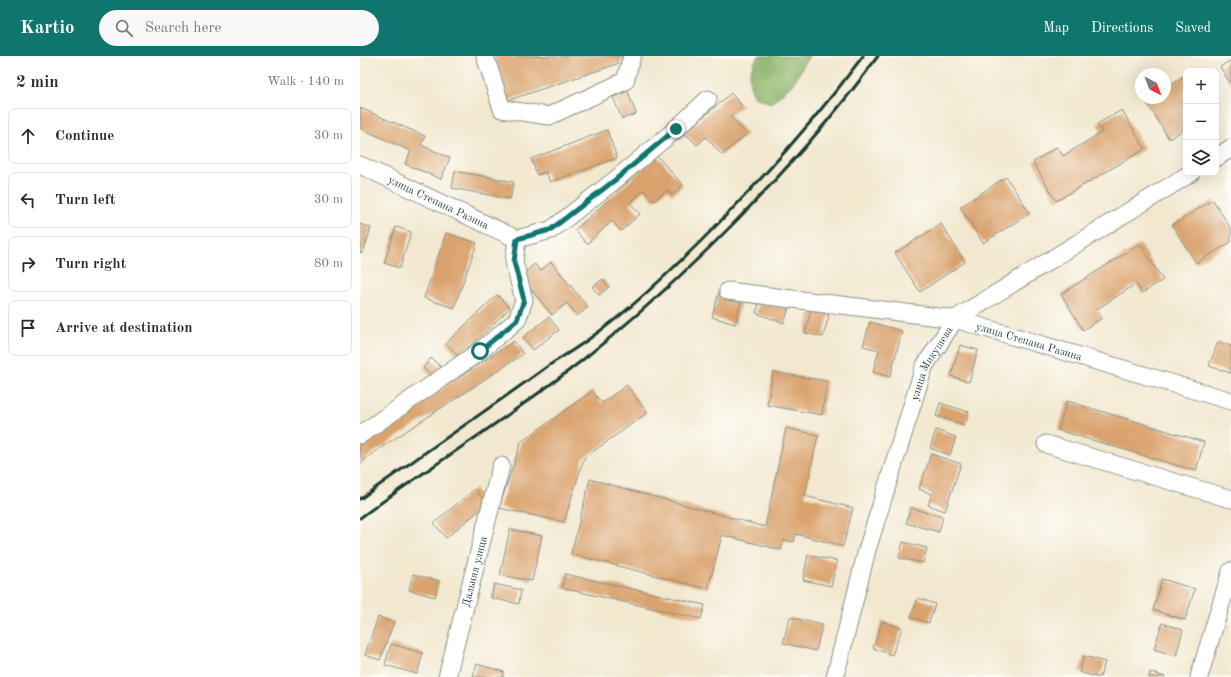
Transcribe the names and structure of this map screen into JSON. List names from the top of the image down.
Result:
{
  "streets": {
    "street": ["улица Степана Разина", "улица Микушева", "Дальняя улица"]
  },
  "crossings": [
    ["улица Степана Разина", "улица Микушева"]
  ],
  "north": "bottom right",
  "page": {
    "header": "Kartio",
    "search": "Search here",
    "nav": ["Map", "Directions", "Saved"],
    "heading": ["2 min", "Walk · 140 m"],
    "map_buttons": ["+", "−"],
    "list": [
      ["Continue", "30 m"],
      ["Turn left", "30 m"],
      ["Turn right", "80 m"],
      "Arrive at destination"
    ]
  }
}
